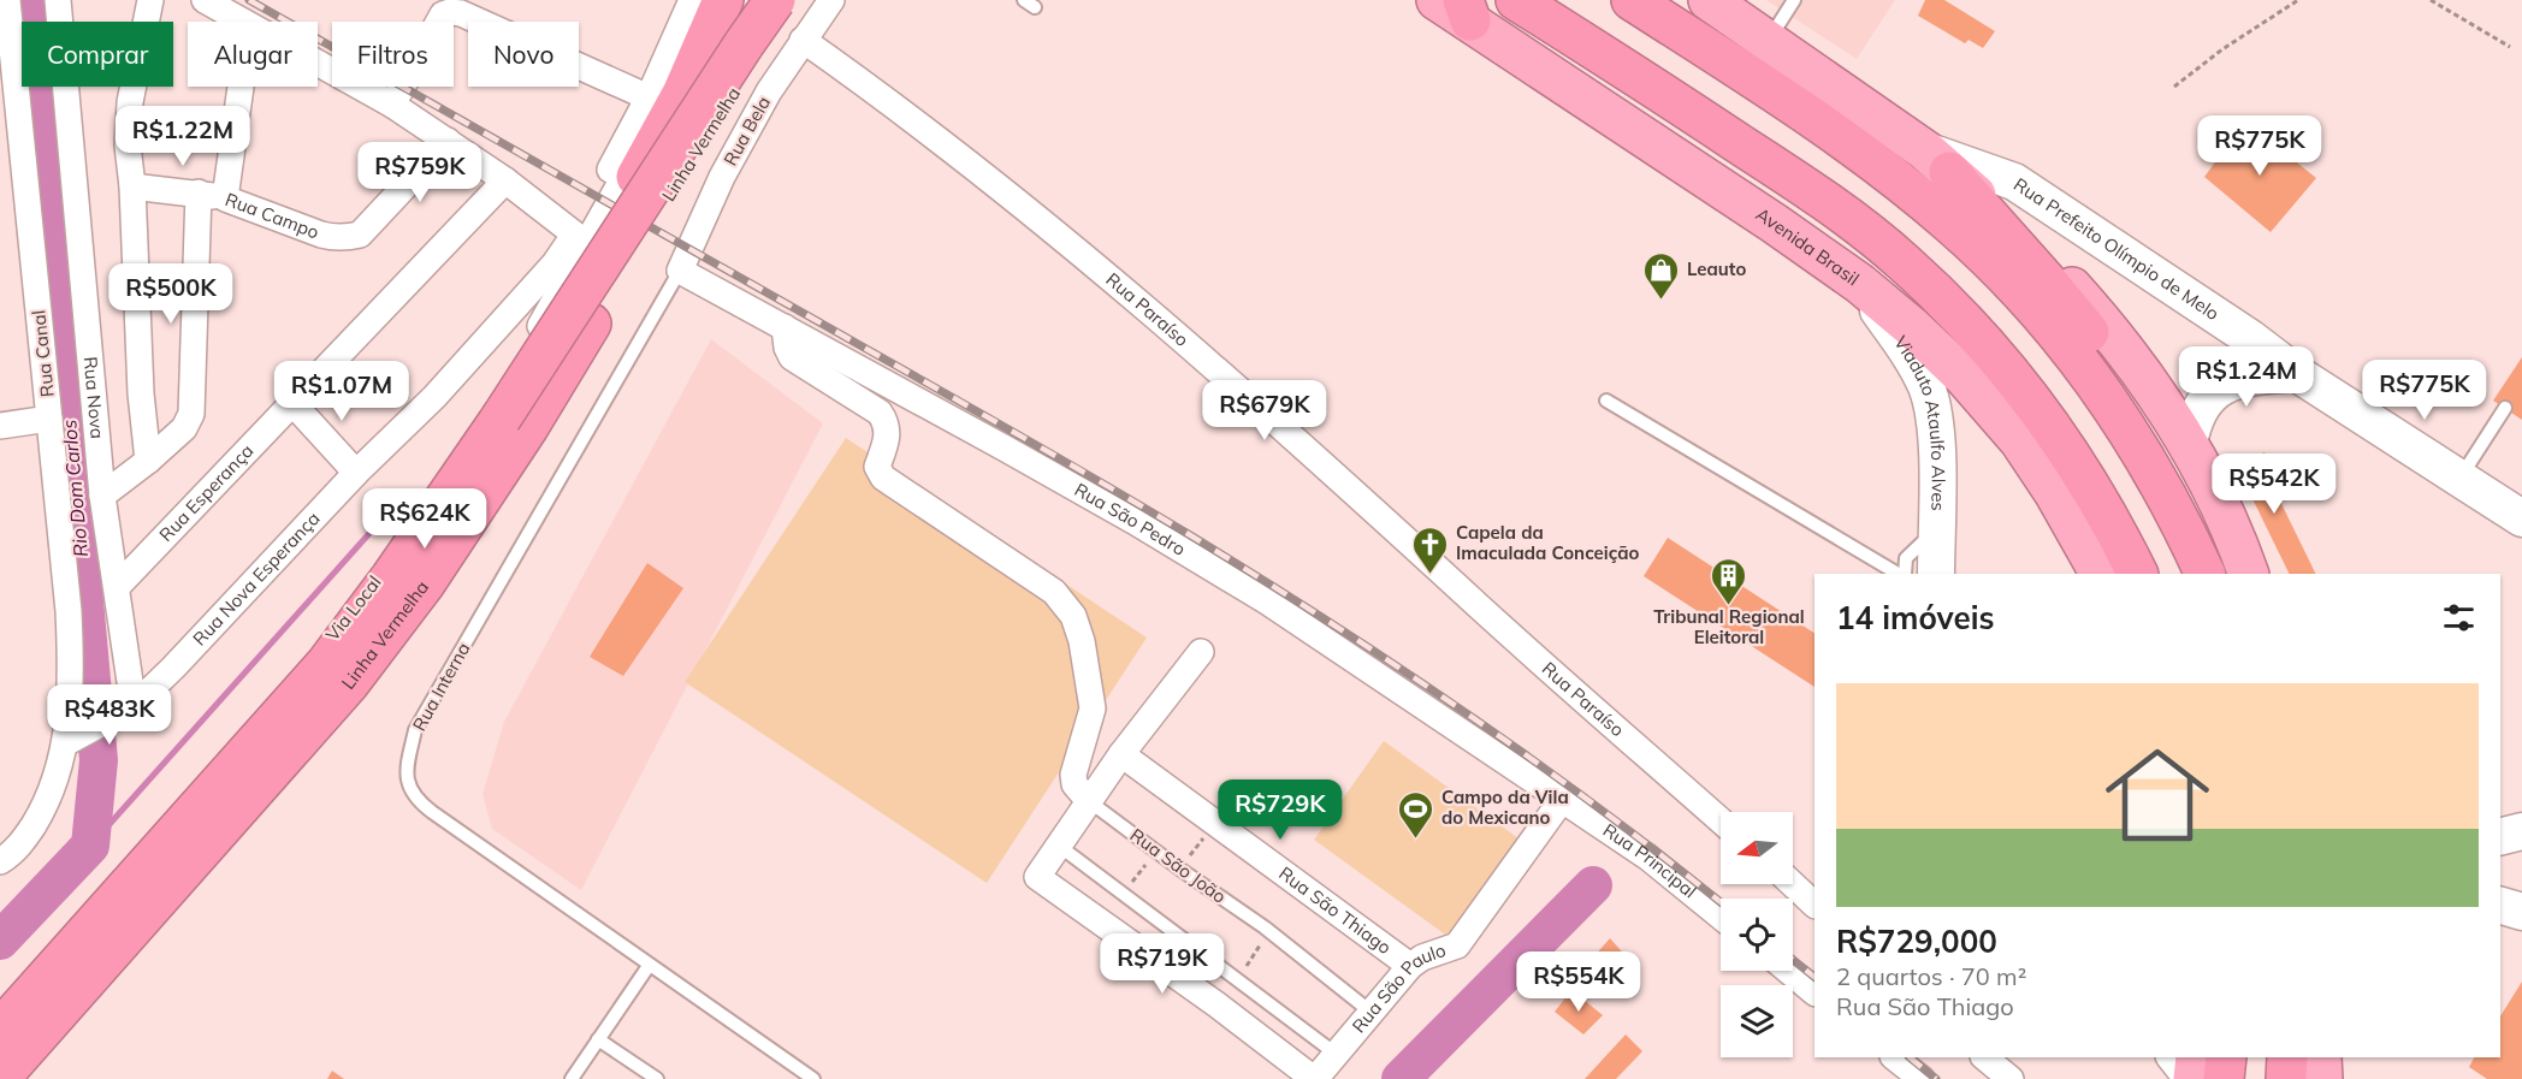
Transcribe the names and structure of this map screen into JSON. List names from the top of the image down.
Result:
{
  "streets": {
    "highway": ["Linha Vermelha", "Avenida Brasil"],
    "main road": ["Rua Prefeito Olímpio de Melo", "Viaduto Ataulfo Alves"],
    "street": [
      "Rua Bela",
      "Rua Campo",
      "Rua Paraíso",
      "Rua Canal",
      "Rua Nova",
      "Rua Esperança",
      "Rua São Pedro",
      "Rua Nova Esperança",
      "Via Local",
      "Rua Principal",
      "Rua São Thiago",
      "Rua São Paulo"
    ],
    "lane": ["Rua Interna", "Rua São João"]
  },
  "crossings": [
    ["Rua Bela", "Rua Paraíso"],
    ["Rua Bela", "Rua São Pedro"],
    ["Rua Bela", "Rua Interna"],
    ["Avenida Brasil", "Viaduto Ataulfo Alves"],
    ["Rua Canal", "Rua Nova Esperança"],
    ["Rua Nova", "Rua Esperança"],
    ["Rua Nova", "Rua Nova Esperança"],
    ["Rua São Pedro", "Rua Interna"],
    ["Rua São Pedro", "Rua Principal"],
    ["Rua São Pedro", "Rua São Paulo"],
    ["Rua Principal", "Rua São Paulo"],
    ["Rua São João", "Rua São Paulo"],
    ["Rua São Thiago", "Rua São Paulo"]
  ],
  "water": ["Rio Dom Carlos"],
  "places": {
    "shop": ["Leauto"],
    "church": ["Capela da Imaculada Conceição"],
    "building": ["Tribunal Regional Eleitoral"],
    "sports": ["Campo da Vila do Mexicano"]
  },
  "north": "left",
  "page": {
    "chip": [
      "Comprar",
      "Alugar",
      "Filtros",
      "Novo"
    ],
    "price": [
      "R$1.22M",
      "R$775K",
      "R$759K",
      "R$500K",
      "R$1.24M",
      "R$775K",
      "R$1.07M",
      "R$679K",
      "R$542K",
      "R$624K",
      "R$483K",
      "R$729K",
      "R$719K",
      "R$554K"
    ],
    "heading": "14 imóveis",
    "list": [
      {
        "name": "R$729,000",
        "note": "2 quartos · 70 m² · Rua São Thiago"
      }
    ]
  }
}
